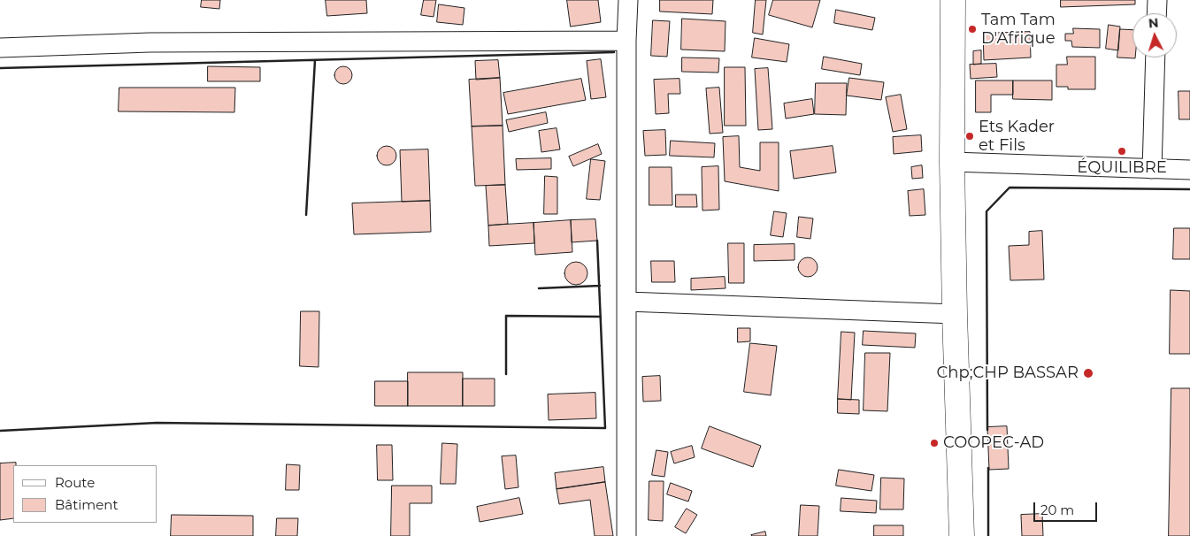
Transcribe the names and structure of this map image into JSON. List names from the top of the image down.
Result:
{
  "places": [
    "Tam Tam D'Afrique",
    "Ets Kader et Fils",
    "ÉQUILIBRE",
    "Chp;CHP BASSAR",
    "COOPEC-AD"
  ],
  "legend": ["Route", "Bâtiment"],
  "scale_bar": "20 m",
  "north": "top"
}
